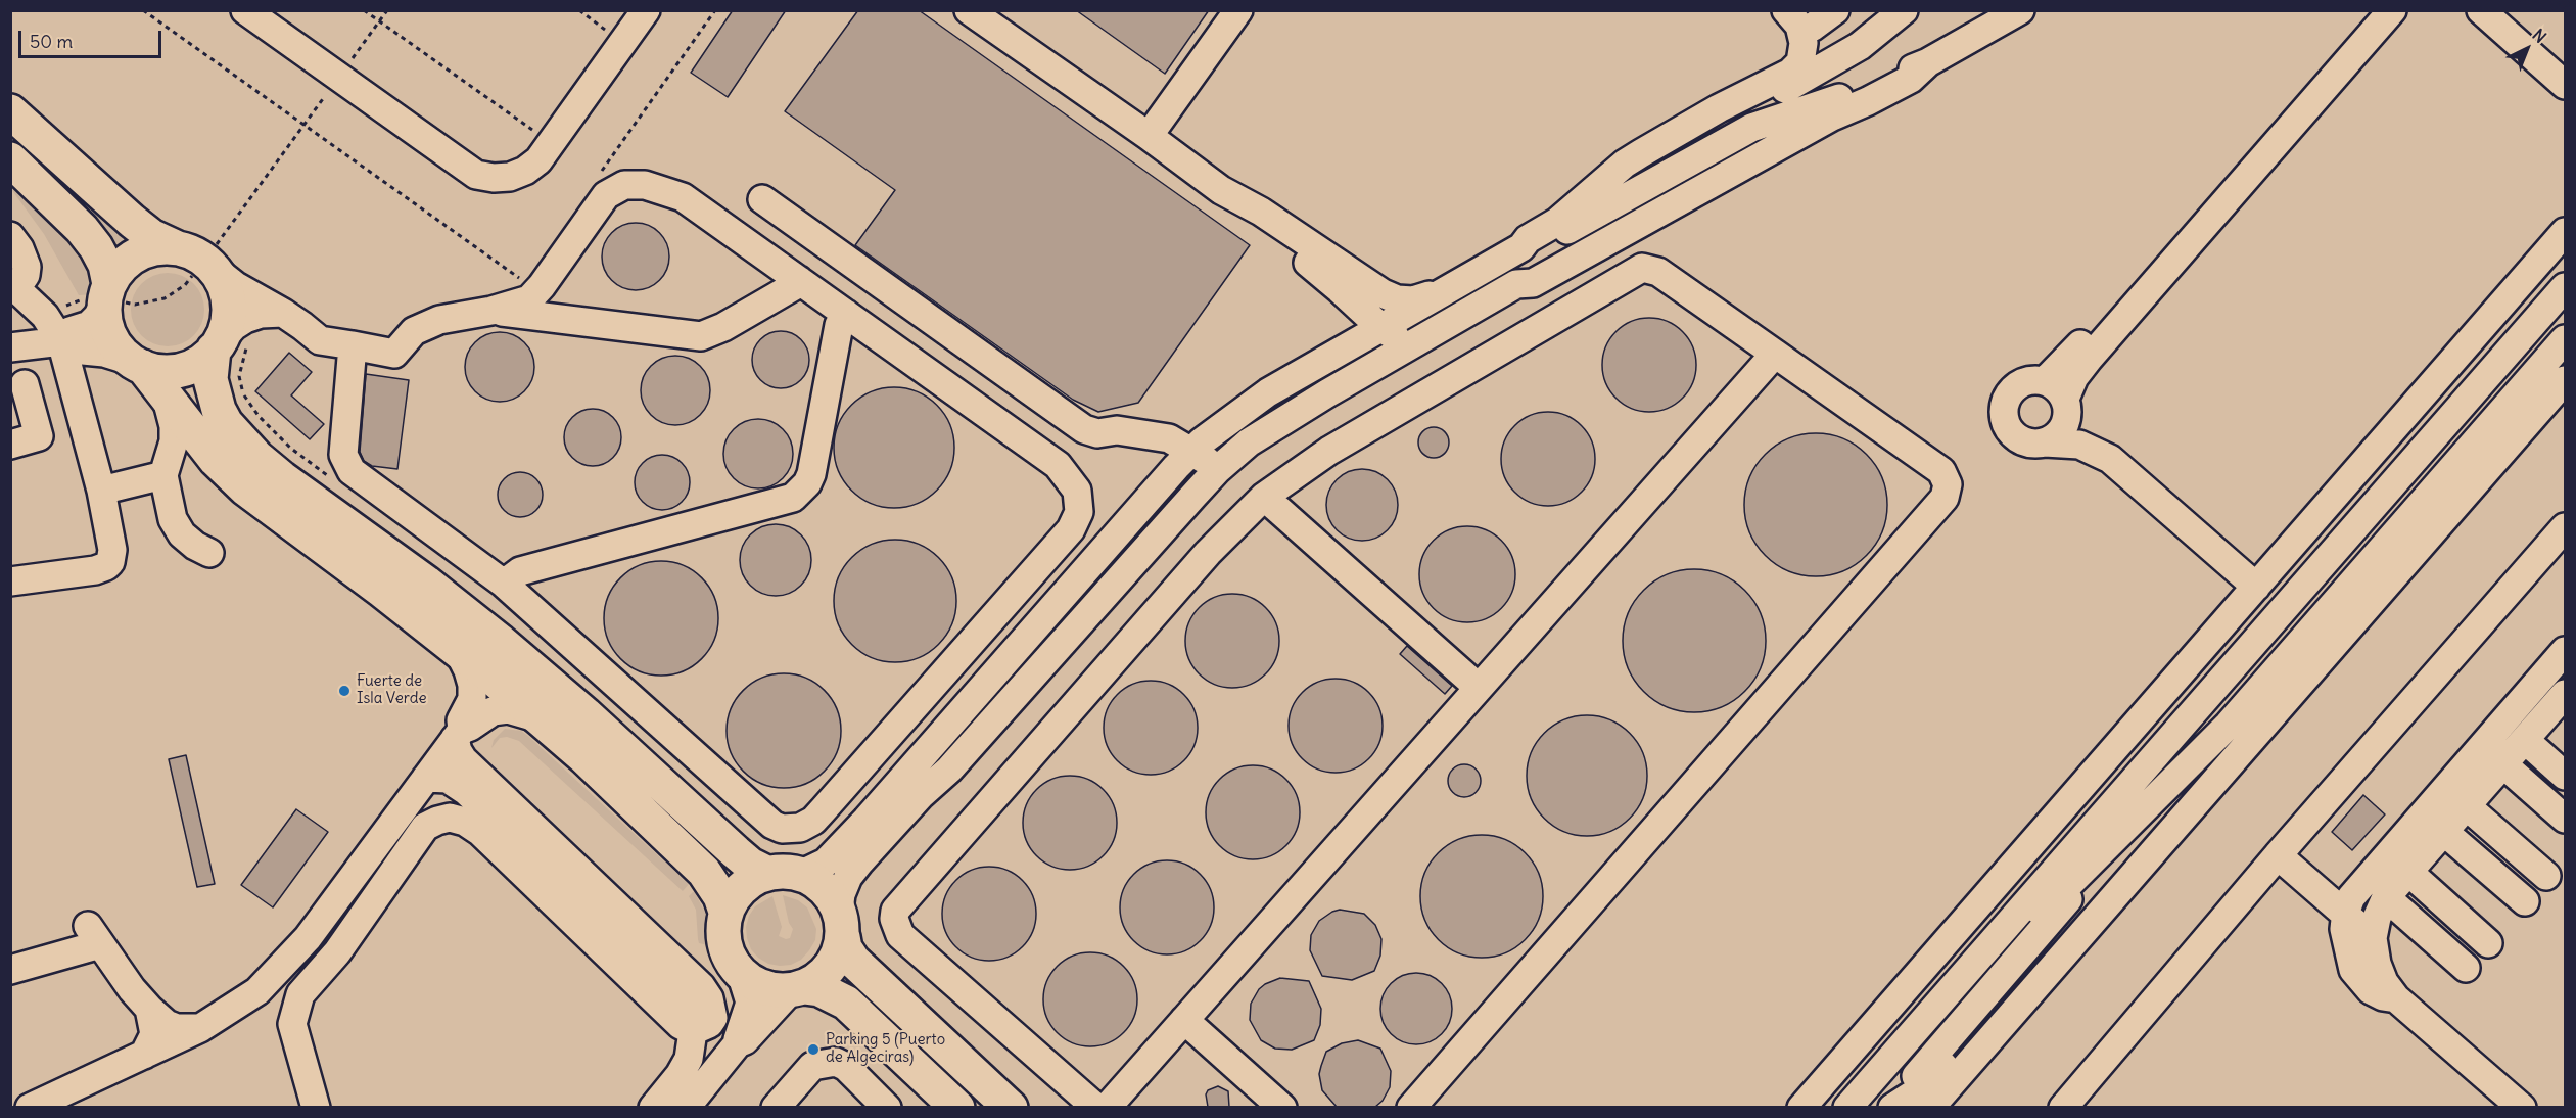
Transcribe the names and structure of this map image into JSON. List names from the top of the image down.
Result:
{
  "places": ["Fuerte de Isla Verde", "Parking 5 (Puerto de Algeciras)"],
  "scale_bar": "50 m",
  "north": "top right"
}
